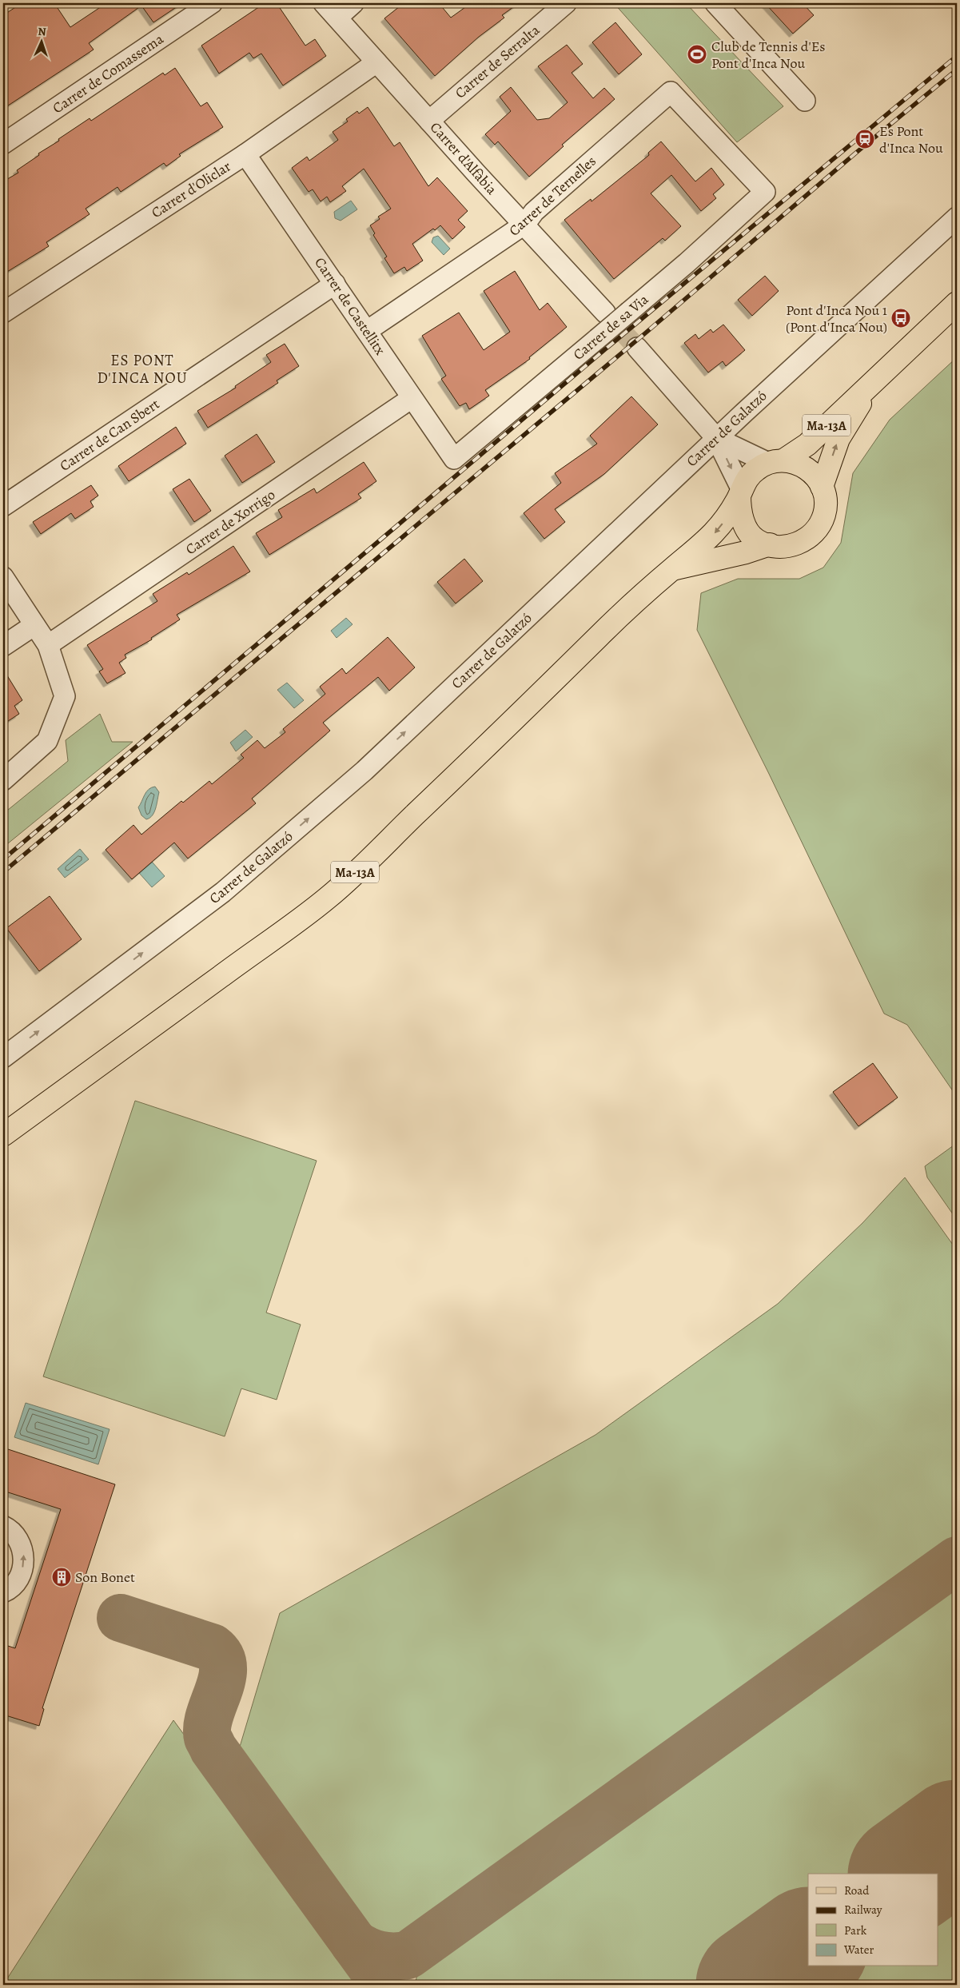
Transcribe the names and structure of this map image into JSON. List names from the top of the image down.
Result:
{
  "streets": {
    "main road": ["Ma-13A"],
    "street": [
      "Carrer de Serralta",
      "Carrer de Comassema",
      "Carrer d'Alfàbia",
      "Carrer d'Oliclar",
      "Carrer de Ternelles",
      "Carrer de Castellitx",
      "Carrer de sa Via",
      "Carrer de Galatzó",
      "Carrer de Can Sbert",
      "Carrer de Xorrigo"
    ]
  },
  "crossings": [
    ["Carrer de Serralta", "Carrer d'Alfàbia"],
    ["Carrer d'Alfàbia", "Carrer d'Oliclar"],
    ["Carrer d'Alfàbia", "Carrer de Ternelles"],
    ["Carrer d'Oliclar", "Carrer de Castellitx"],
    ["Carrer de Ternelles", "Carrer de Castellitx"],
    ["Carrer de Ternelles", "Carrer de sa Via"],
    ["Carrer de Castellitx", "Carrer de sa Via"],
    ["Carrer de Castellitx", "Carrer de Can Sbert"],
    ["Carrer de Castellitx", "Carrer de Xorrigo"]
  ],
  "one_way": ["Carrer de Galatzó"],
  "districts": ["ES PONT D'INCA NOU"],
  "places": {
    "sports": ["Club de Tennis d'Es Pont d'Inca Nou"],
    "station": ["Es Pont d'Inca Nou"],
    "bus stop": ["Pont d'Inca Nou 1 (Pont d'Inca Nou)"],
    "building": ["Son Bonet"]
  },
  "legend": [
    "Road",
    "Railway",
    "Park",
    "Water"
  ],
  "north": "top"
}
